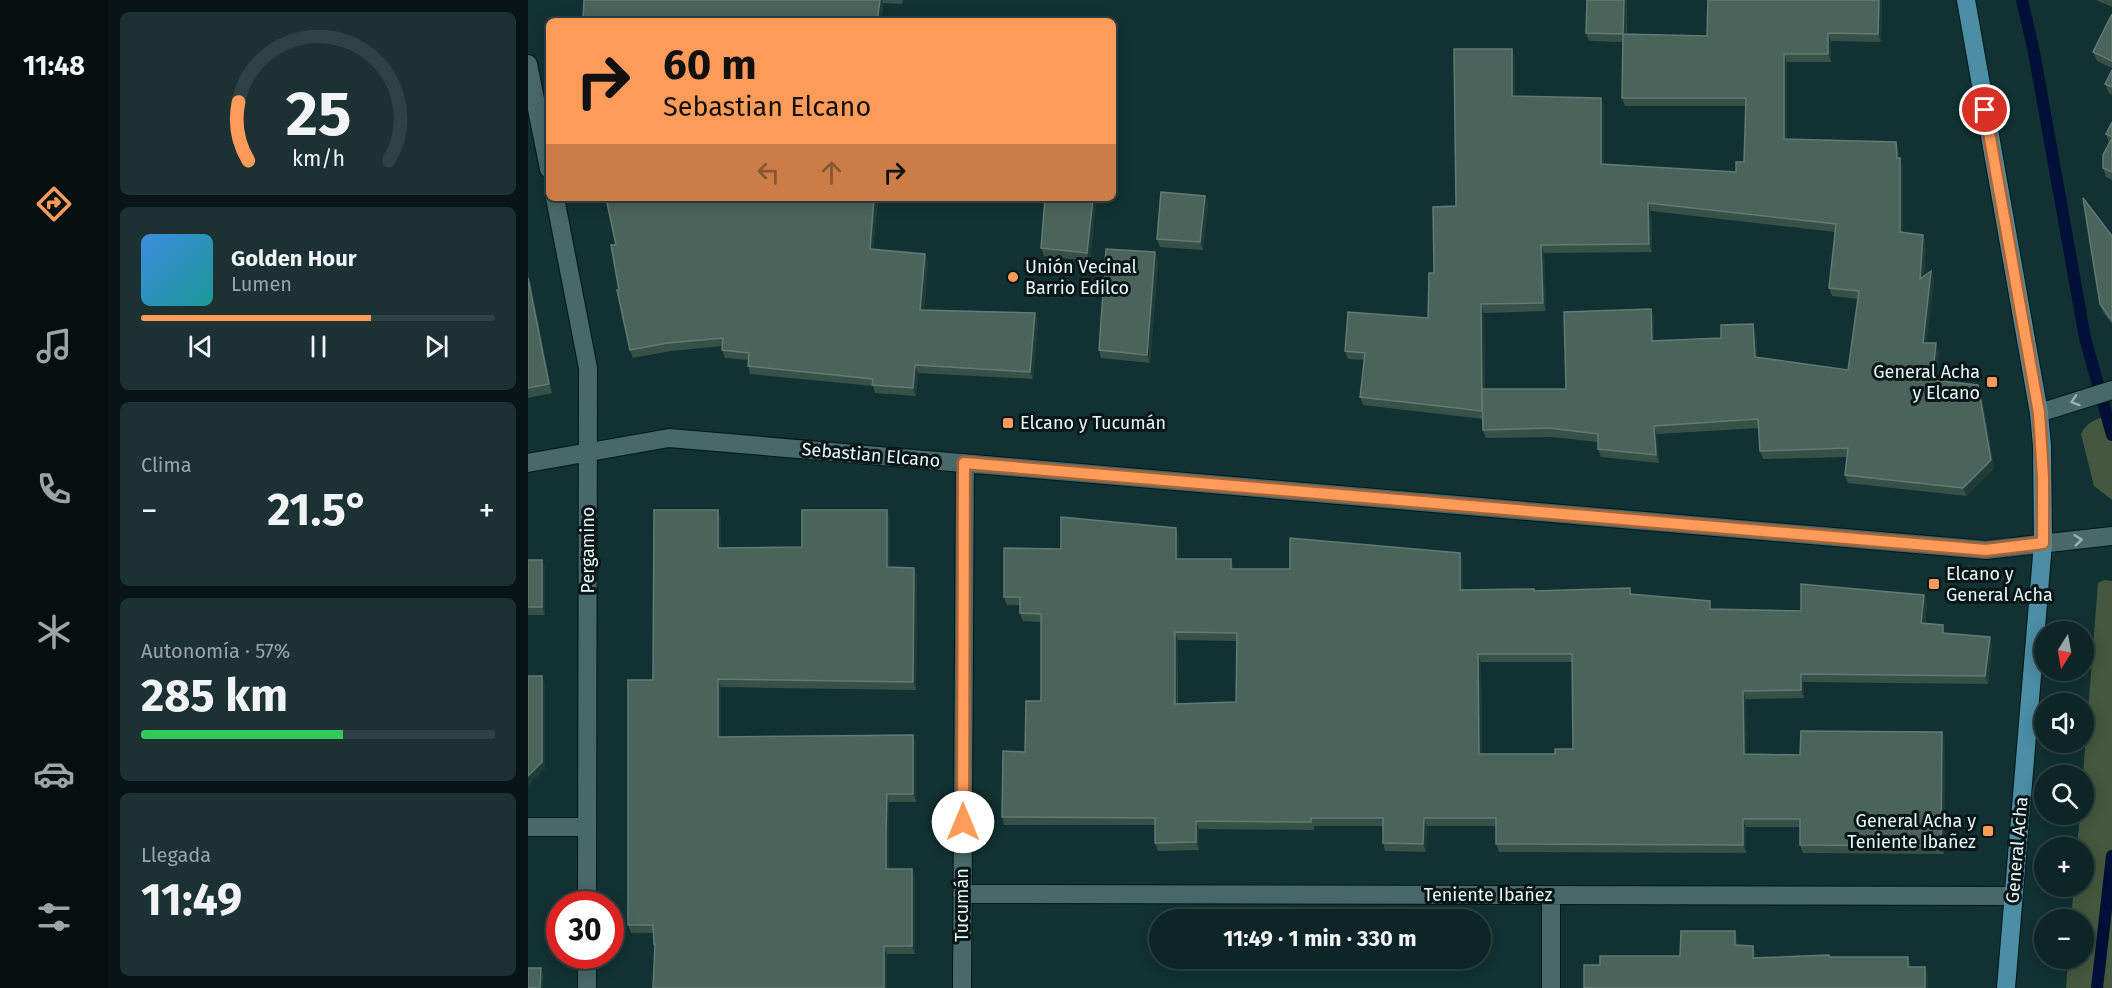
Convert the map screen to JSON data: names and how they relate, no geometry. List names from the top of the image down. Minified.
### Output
{"streets":{"main road":["General Acha"],"street":["Sebastian Elcano","Pergamino","Teniente Ibañez","Tucumán"]},"crossings":[["Sebastian Elcano","Pergamino"],["Sebastian Elcano","General Acha"],["Sebastian Elcano","Tucumán"],["General Acha","Teniente Ibañez"],["Teniente Ibañez","Tucumán"]],"places":{"other":["Unión Vecinal Barrio Edilco"],"transit":["General Acha y Elcano","Elcano y Tucumán","Elcano y General Acha","General Acha y Teniente Ibañez"]},"north":"bottom","page":{"tabs":"11:48","turn":["60 m","Sebastian Elcano"],"song":["Golden Hour","Lumen"],"tile":["Clima",["Autonomía · 57%","285 km"],["Llegada","11:49"]],"heat":["−","21.5°","+"],"map_buttons":["+","−"],"limit":"30","trip":"11:49 · 1 min · 330 m","gauge":["25","km/h"]}}
